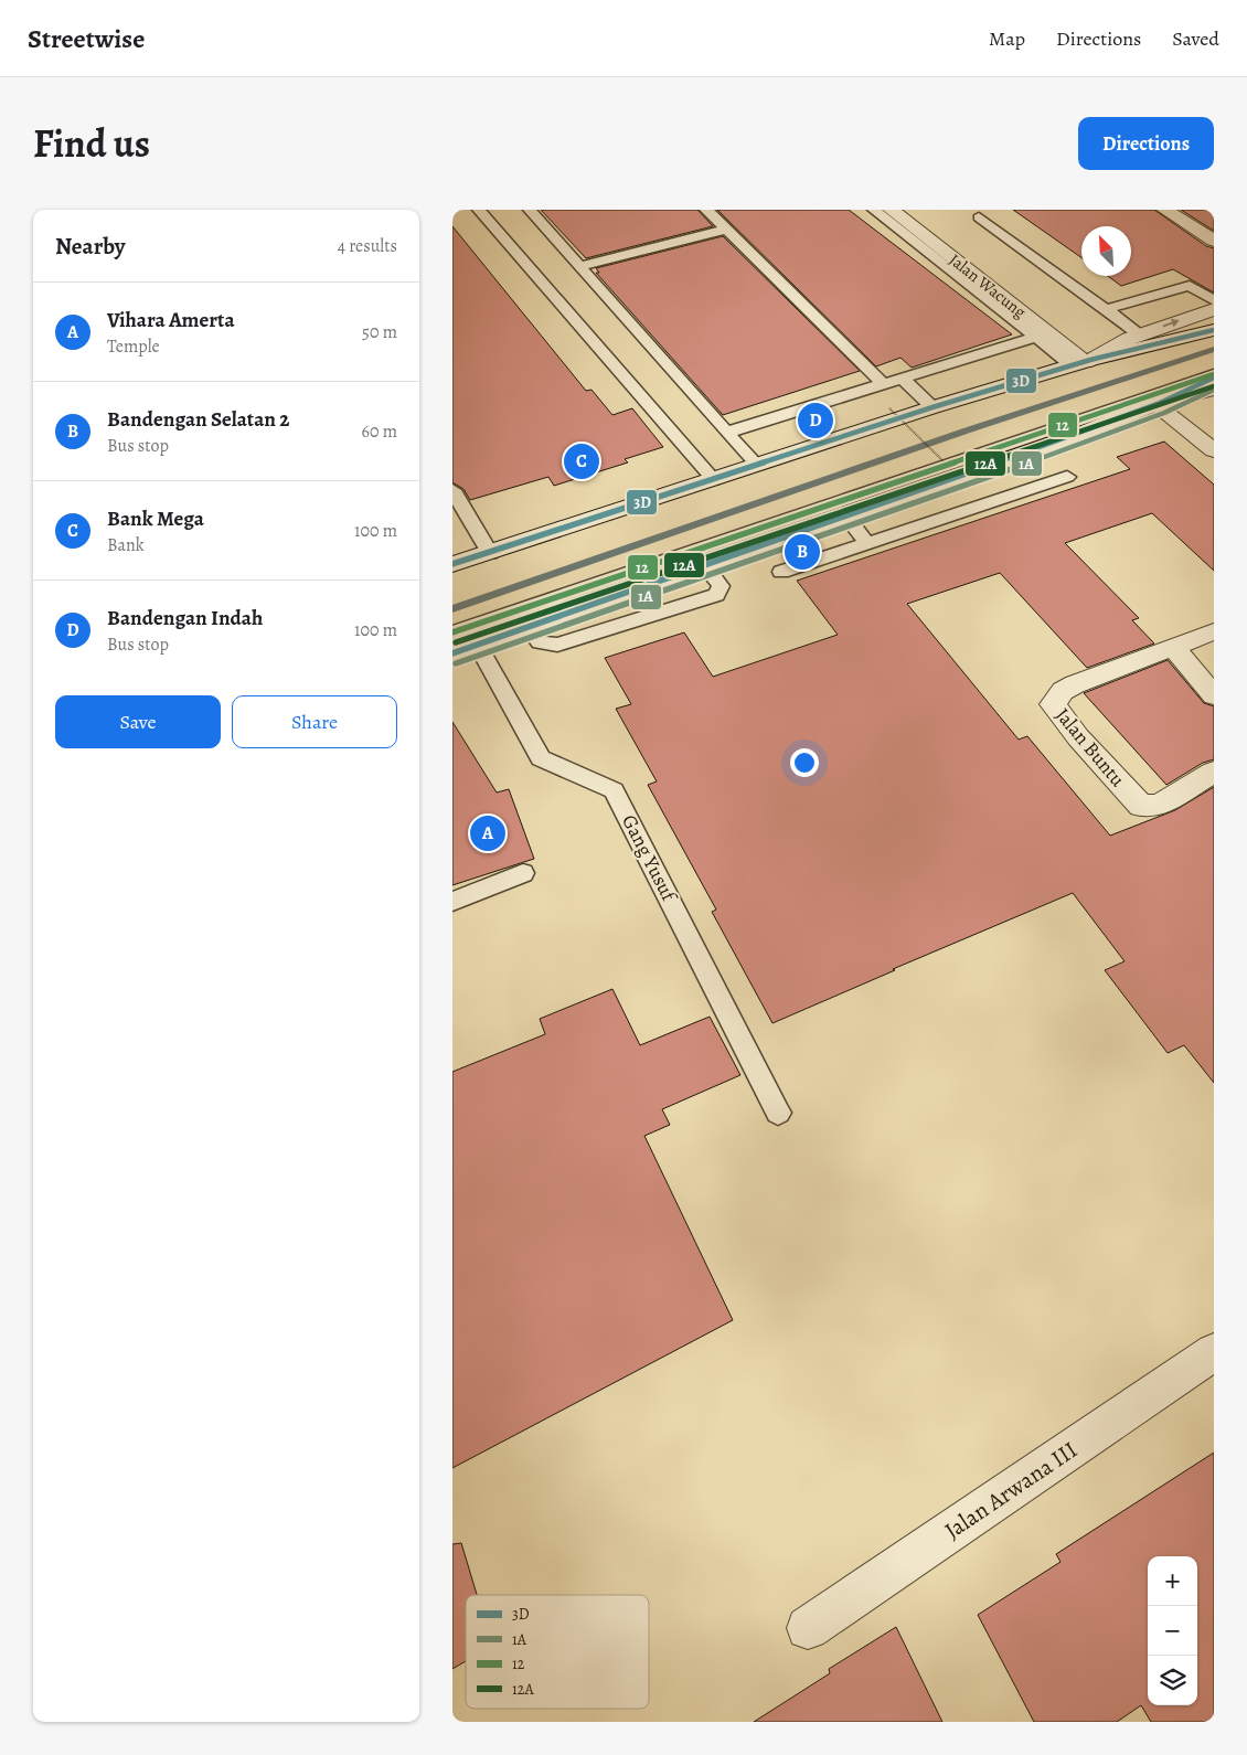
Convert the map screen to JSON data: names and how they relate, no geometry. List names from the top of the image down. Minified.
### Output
{"streets":{"main road":["Jalan Wacung","Jalan Buntu","Jalan Arwana III"],"lane":["Gang Yusuf"]},"lines":["transit line 3D","transit line 12","transit line 12A","transit line 1A"],"legend":["3D","1A","12","12A"],"north":"top left","page":{"header":"Streetwise","nav":["Map","Directions","Saved"],"title":"Find us","buttons":["Directions",["Save","Share"]],"heading":["Nearby","4 results"],"list":[{"mark":"A","name":"Vihara Amerta","note":"Temple","value":"50 m"},{"mark":"B","name":"Bandengan Selatan 2","note":"Bus stop","value":"60 m"},{"mark":"C","name":"Bank Mega","note":"Bank","value":"100 m"},{"mark":"D","name":"Bandengan Indah","note":"Bus stop","value":"100 m"}],"pins":["D","C","B","A"],"map_buttons":["+","−"]}}
